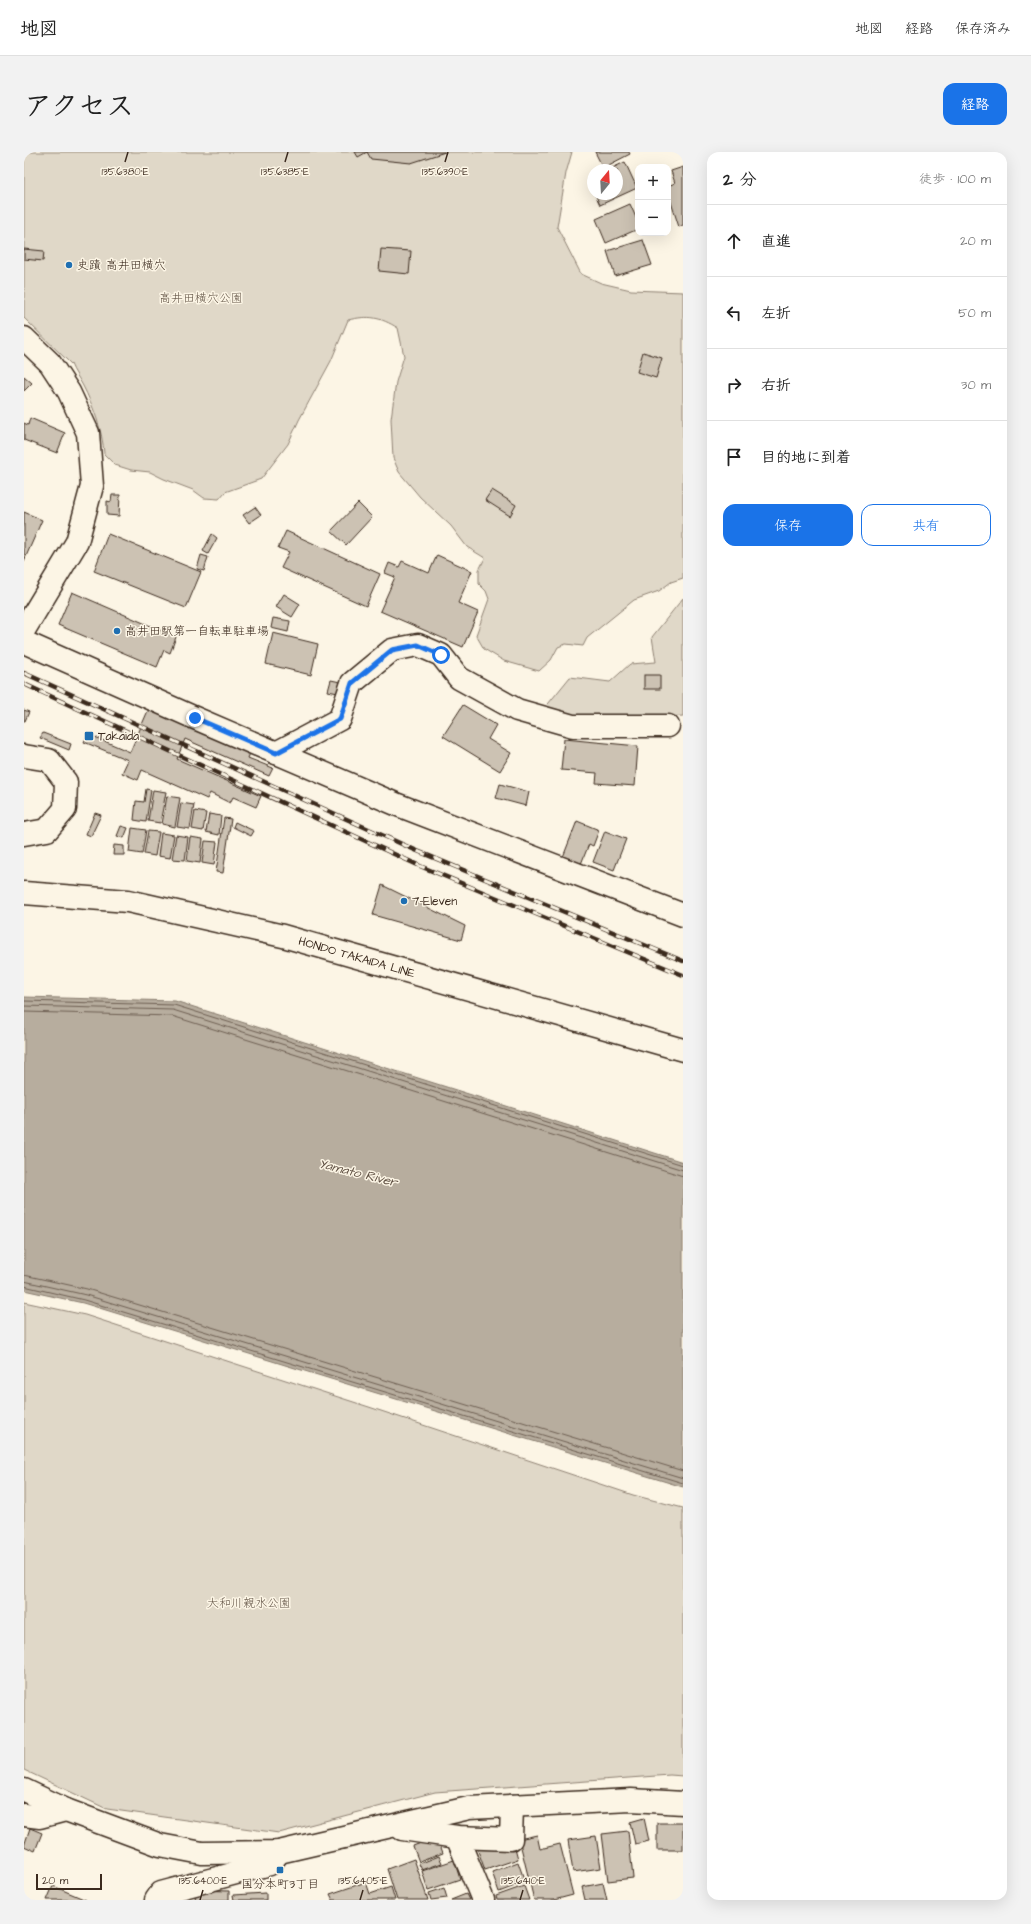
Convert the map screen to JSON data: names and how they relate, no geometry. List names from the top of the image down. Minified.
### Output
{"streets":{"street":["HONDO TAKAIDA LINE"]},"water":["Yamato River"],"parks":["高井田横穴公園","大和川親水公園"],"places":{"other":["史蹟 高井田横穴","高井田駅第一自転車駐車場","7-Eleven"],"transit":["Takaida","国分本町3丁目"]},"scale_bar":"20 m","north":"top","page":{"header":"地図","nav":["地図","経路","保存済み"],"title":"アクセス","buttons":["経路",["保存","共有"]],"heading":["2 分","徒歩 · 100 m"],"map_buttons":["+","−"],"list":[["直進","20 m"],["左折","50 m"],["右折","30 m"],"目的地に到着"],"scale":"20 m"},"coordinates":["135.6380°E","135.6385°E","135.6390°E","135.6400°E","135.6405°E","135.6410°E"]}
